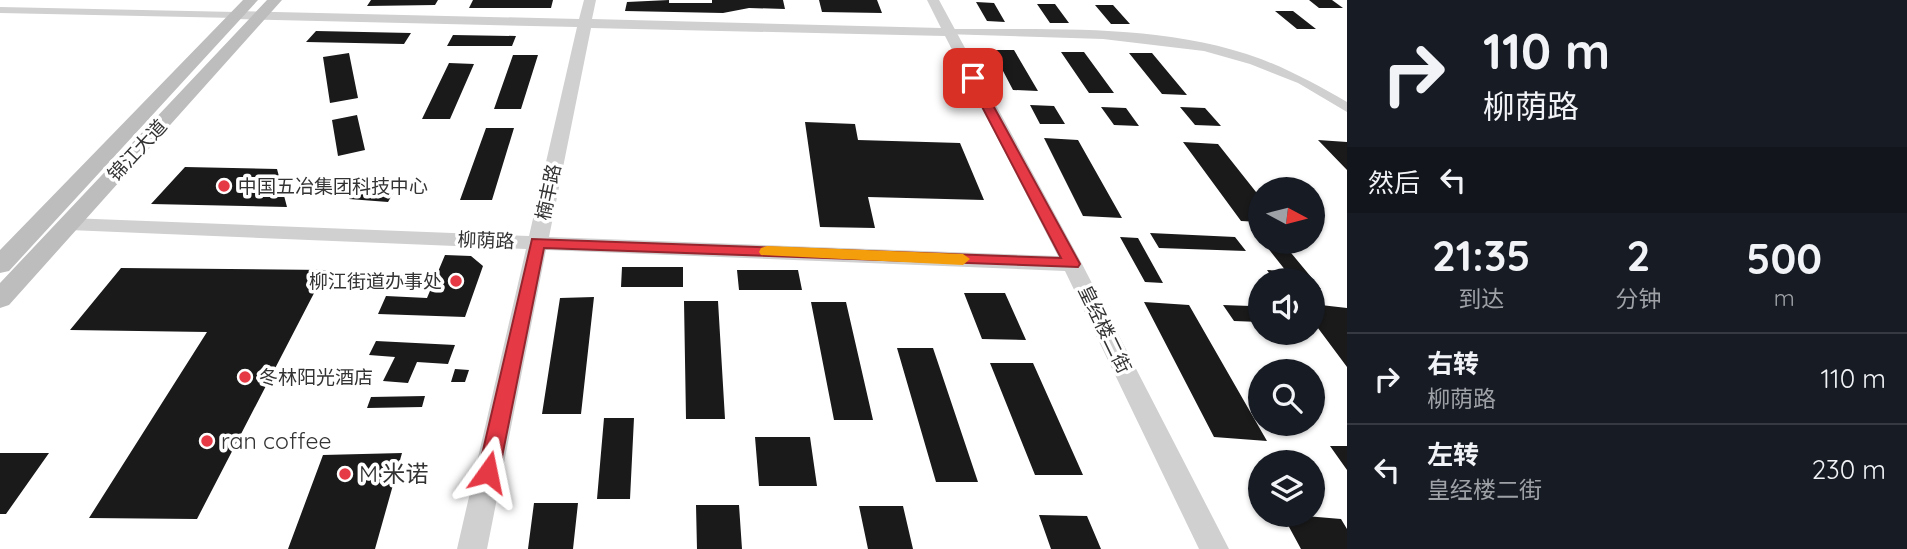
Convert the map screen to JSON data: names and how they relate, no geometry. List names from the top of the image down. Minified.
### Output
{"streets":{"main road":["锦江大道"],"street":["楠丰路","柳荫路","皇经楼二街"]},"crossings":[["锦江大道","柳荫路"],["楠丰路","柳荫路"],["柳荫路","皇经楼二街"]],"places":["中国五冶集团科技中心","柳江街道办事处","冬林阳光酒店","ran coffee","M·米诺"],"north":"right","page":{"turn":["110 m","柳荫路"],"then":"然后","eta":["21:35","到达","2","分钟","500","m"],"list":[{"name":"右转","note":"柳荫路","value":"110 m"},{"name":"左转","note":"皇经楼二街","value":"230 m"}]}}
